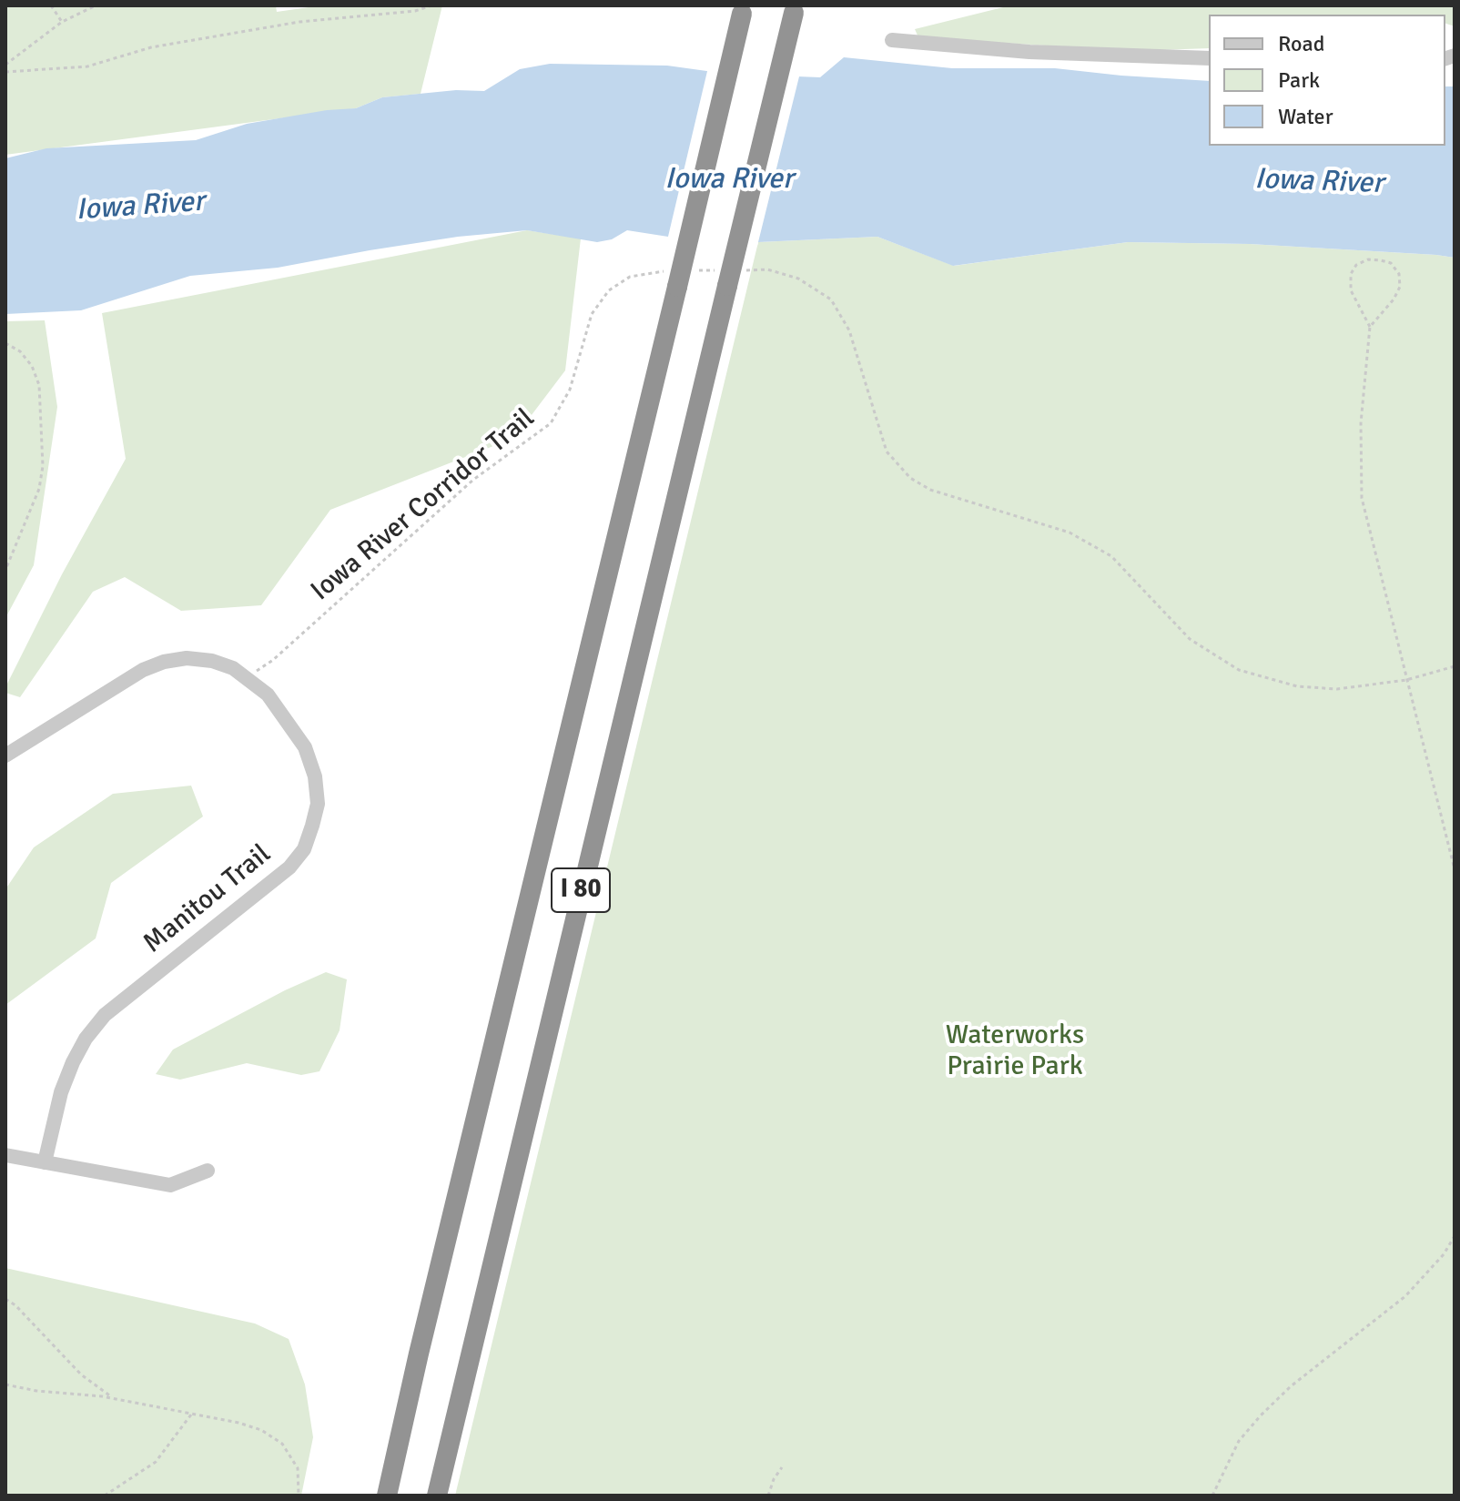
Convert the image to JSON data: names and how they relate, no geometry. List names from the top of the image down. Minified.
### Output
{"streets":{"highway":["I 80"],"street":["Manitou Trail"],"path":["Iowa River Corridor Trail"]},"crossings":[["Iowa River Corridor Trail","I 80"],["Iowa River Corridor Trail","Manitou Trail"]],"water":["Iowa River"],"parks":["Waterworks Prairie Park"],"legend":["Road","Park","Water"]}
